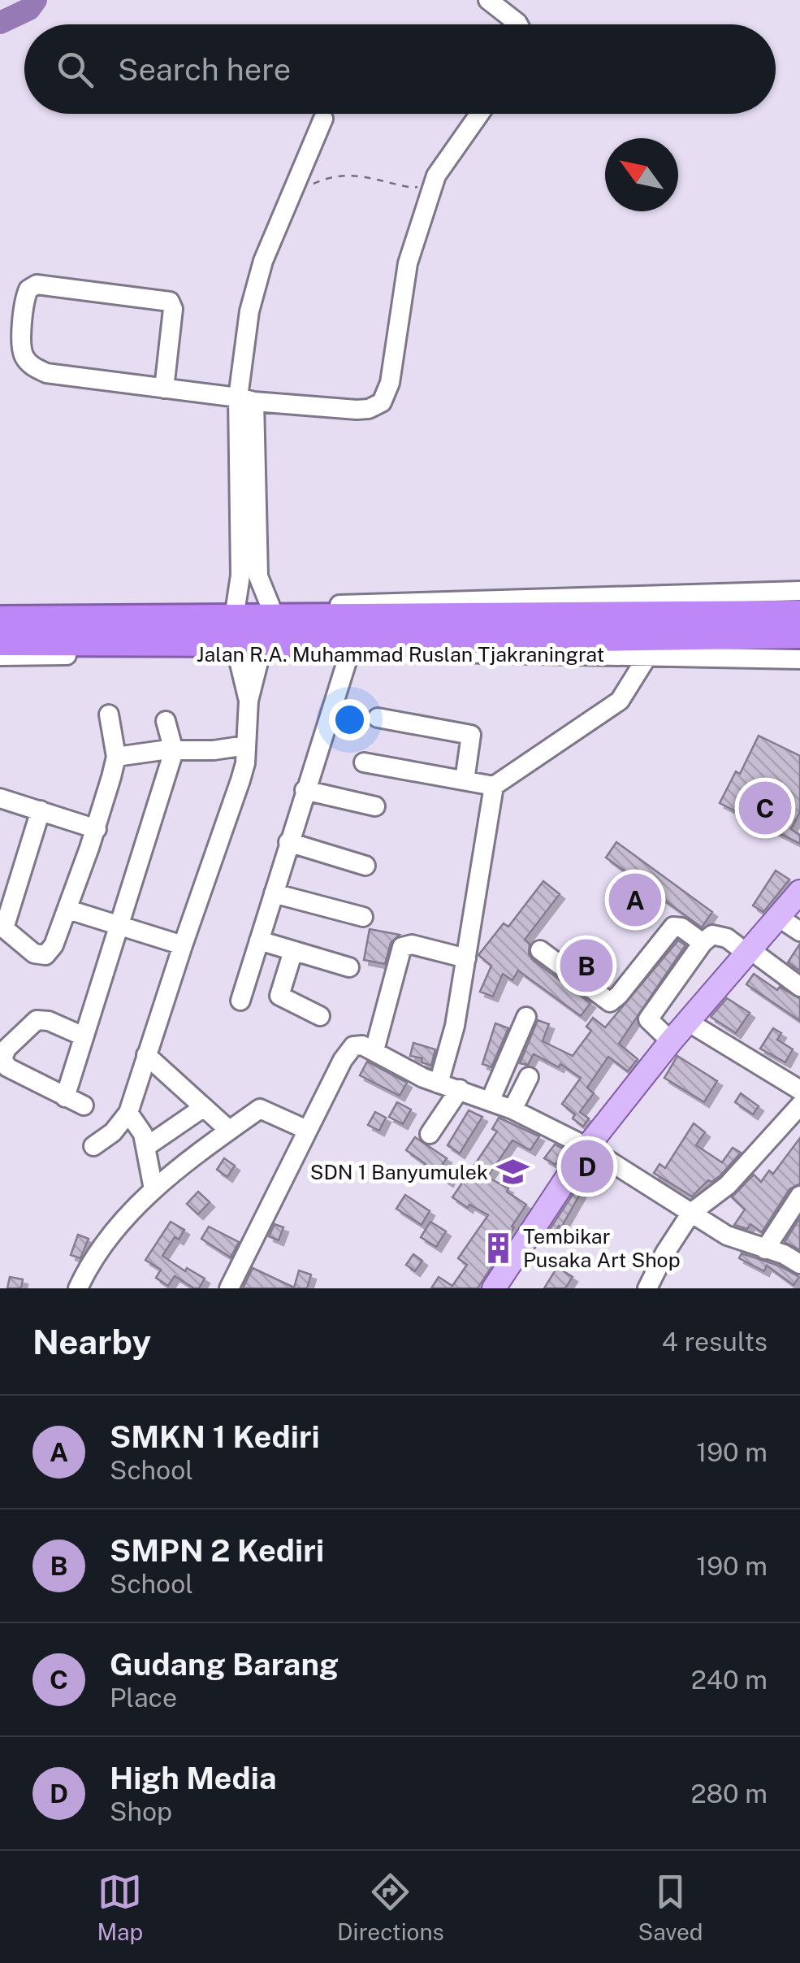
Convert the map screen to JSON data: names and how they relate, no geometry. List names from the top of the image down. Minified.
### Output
{"streets":{"highway":["Jalan R.A. Muhammad Ruslan Tjakraningrat"]},"places":{"school or university":["SDN 1 Banyumulek"],"building":["Tembikar Pusaka Art Shop"]},"north":"top left","page":{"search":"Search here","pins":["C","A","B","D"],"heading":["Nearby","4 results"],"list":[{"mark":"A","name":"SMKN 1 Kediri","note":"School","value":"190 m"},{"mark":"B","name":"SMPN 2 Kediri","note":"School","value":"190 m"},{"mark":"C","name":"Gudang Barang","note":"Place","value":"240 m"},{"mark":"D","name":"High Media","note":"Shop","value":"280 m"}],"nav":["Map","Directions","Saved"]}}
